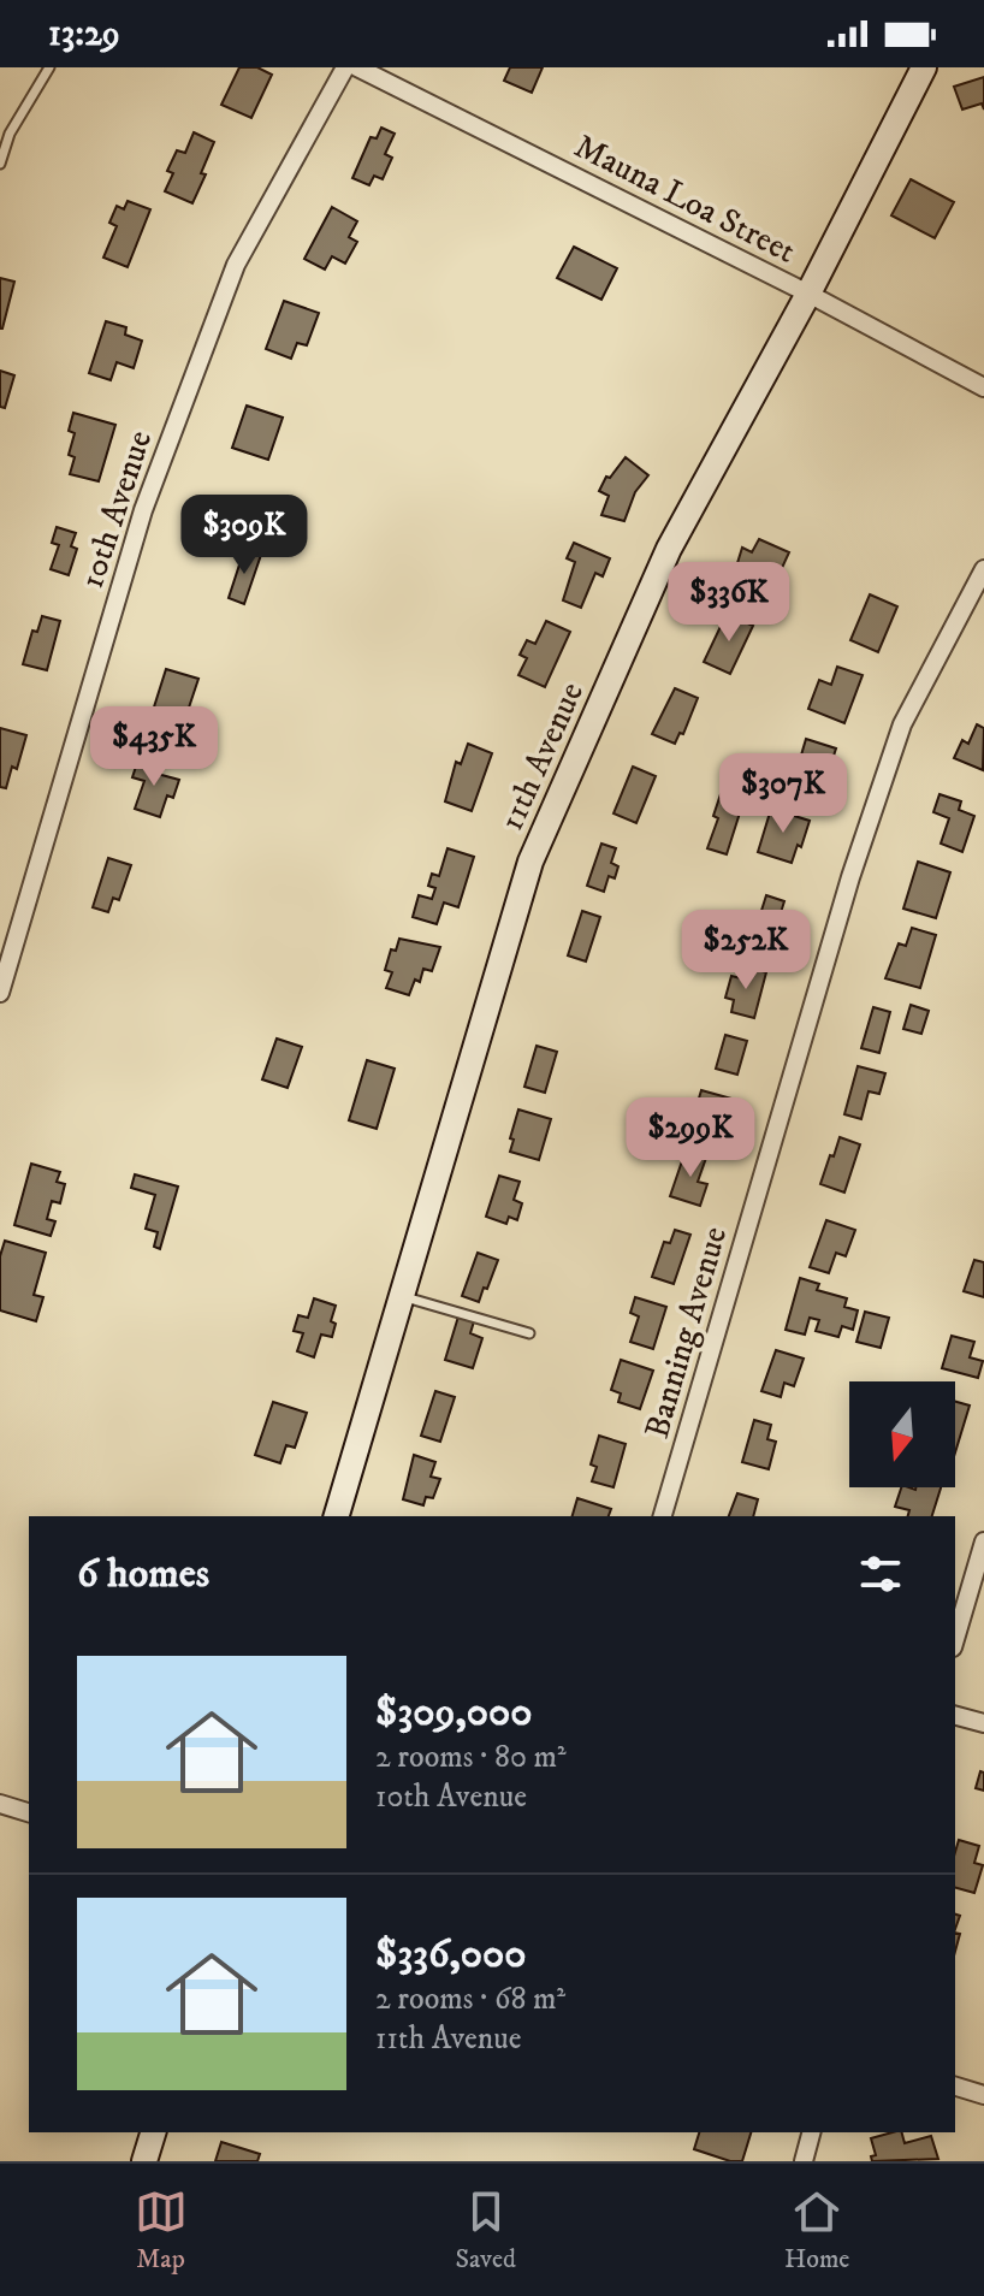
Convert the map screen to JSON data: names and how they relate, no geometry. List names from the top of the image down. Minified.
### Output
{"streets":{"main road":["11th Avenue"],"street":["Mauna Loa Street","10th Avenue","Banning Avenue"]},"crossings":[["Mauna Loa Street","11th Avenue"]],"north":"bottom","page":{"status":"13:29","price":["$309K","$336K","$435K","$307K","$252K","$299K"],"heading":"6 homes","list":[{"name":"$309,000","note":"2 rooms · 80 m² · 10th Avenue"},{"name":"$336,000","note":"2 rooms · 68 m² · 11th Avenue"}],"tabs":["Map","Saved","Home"]}}
